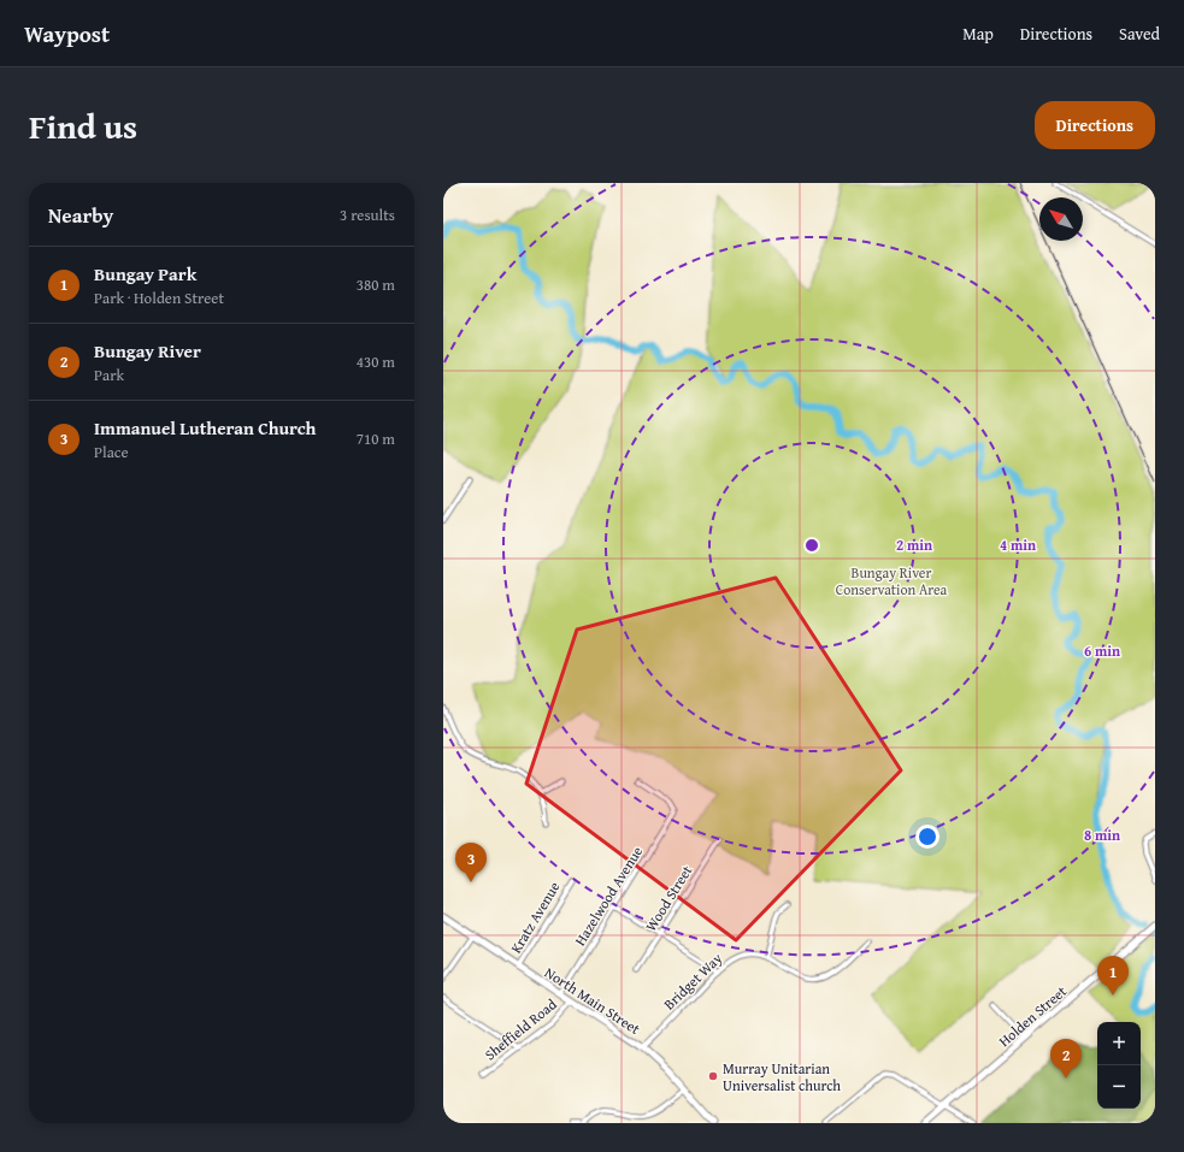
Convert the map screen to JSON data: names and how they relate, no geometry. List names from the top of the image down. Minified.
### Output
{"streets":{"main road":["North Main Street","Holden Street"],"street":["Hazelwood Avenue","Wood Street","Kratz Avenue","Bridget Way","Sheffield Road"]},"crossings":[["Hazelwood Avenue","North Main Street"],["Kratz Avenue","North Main Street"],["Bridget Way","North Main Street"],["North Main Street","Sheffield Road"]],"parks":["Bungay River Conservation Area"],"places":["Murray Unitarian Universalist church"],"north":"top left","page":{"header":"Waypost","nav":["Map","Directions","Saved"],"title":"Find us","buttons":"Directions","heading":["Nearby","3 results"],"list":[{"mark":"1","name":"Bungay Park","note":"Park · Holden Street","value":"380 m"},{"mark":"2","name":"Bungay River","note":"Park","value":"430 m"},{"mark":"3","name":"Immanuel Lutheran Church","note":"Place","value":"710 m"}],"pins":["3","1","2"],"map_buttons":["+","−"]},"rings":["2 min","4 min","6 min","8 min"]}
